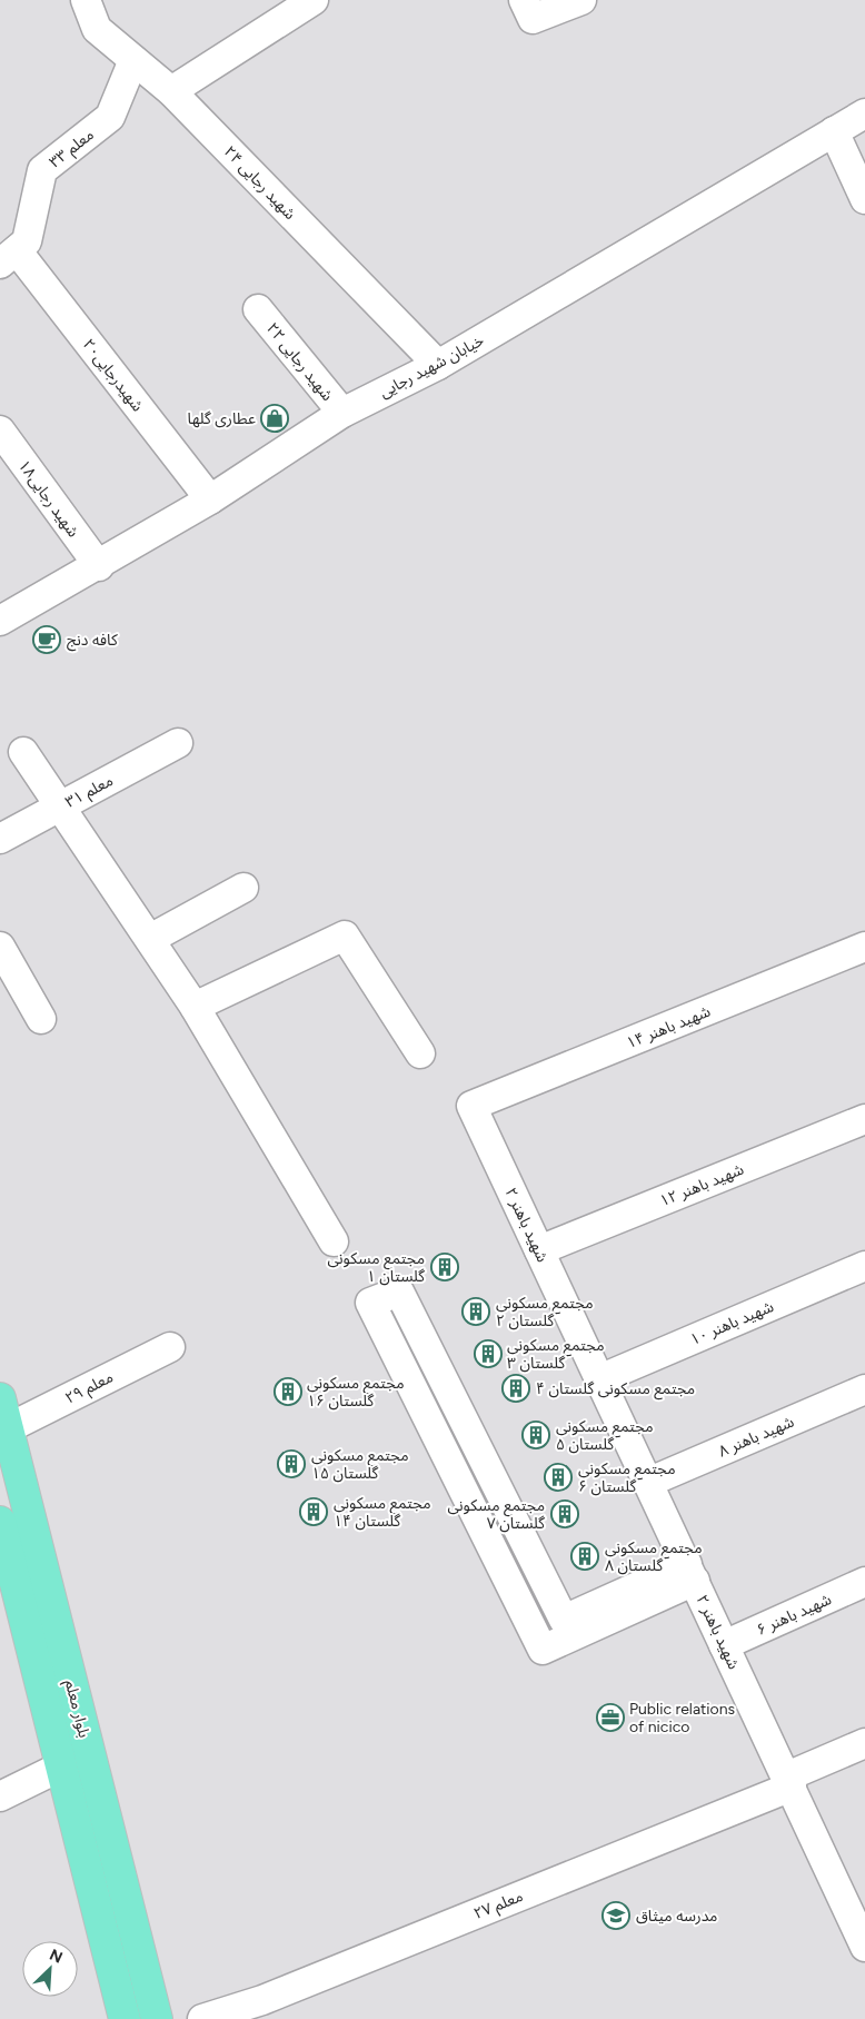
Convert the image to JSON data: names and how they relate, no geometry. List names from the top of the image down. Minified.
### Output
{"streets":{"main road":["بلوار معلم"],"street":["معلم ۳۳","شهید رجایی ۲۴","شهید رجایی ۲۲","خیابان شهید رجایی","شهیدرجایی۲۰","شهید رجایی۱۸","معلم ۳۱","شهید باهنر ۱۴","شهید باهنر ۱۲","شهید باهنر ۲","شهید باهنر ۱۰","معلم ۲۹","شهید باهنر ۸","شهید باهنر ۶","معلم ۲۷"]},"crossings":[["معلم ۳۳","شهید رجایی ۲۴"],["معلم ۳۳","شهیدرجایی۲۰"],["شهید رجایی ۲۴","خیابان شهید رجایی"],["شهید رجایی ۲۲","خیابان شهید رجایی"],["خیابان شهید رجایی","شهیدرجایی۲۰"],["خیابان شهید رجایی","شهید رجایی۱۸"],["شهید باهنر ۱۴","شهید باهنر ۲"],["شهید باهنر ۱۲","شهید باهنر ۲"],["شهید باهنر ۲","شهید باهنر ۱۰"],["شهید باهنر ۲","شهید باهنر ۸"],["شهید باهنر ۲","شهید باهنر ۶"],["شهید باهنر ۲","معلم ۲۷"],["معلم ۲۹","بلوار معلم"]],"places":{"shop":["عطاری گلها"],"cafe":["کافه دنج"],"building":["مجتمع مسکونی گلستان ۱","مجتمع مسکونی گلستان ۲","مجتمع مسکونی گلستان ۳","مجتمع مسکونی گلستان ۴","مجتمع مسکونی گلستان ۱۶","مجتمع مسکونی گلستان ۵","مجتمع مسکونی گلستان ۱۵","مجتمع مسکونی گلستان ۶","مجتمع مسکونی گلستان ۱۴","مجتمع مسکونی گلستان ۷","مجتمع مسکونی گلستان ۸"],"office":["Public relations of nicico"],"school or university":["مدرسه میثاق"]},"north":"top right"}
